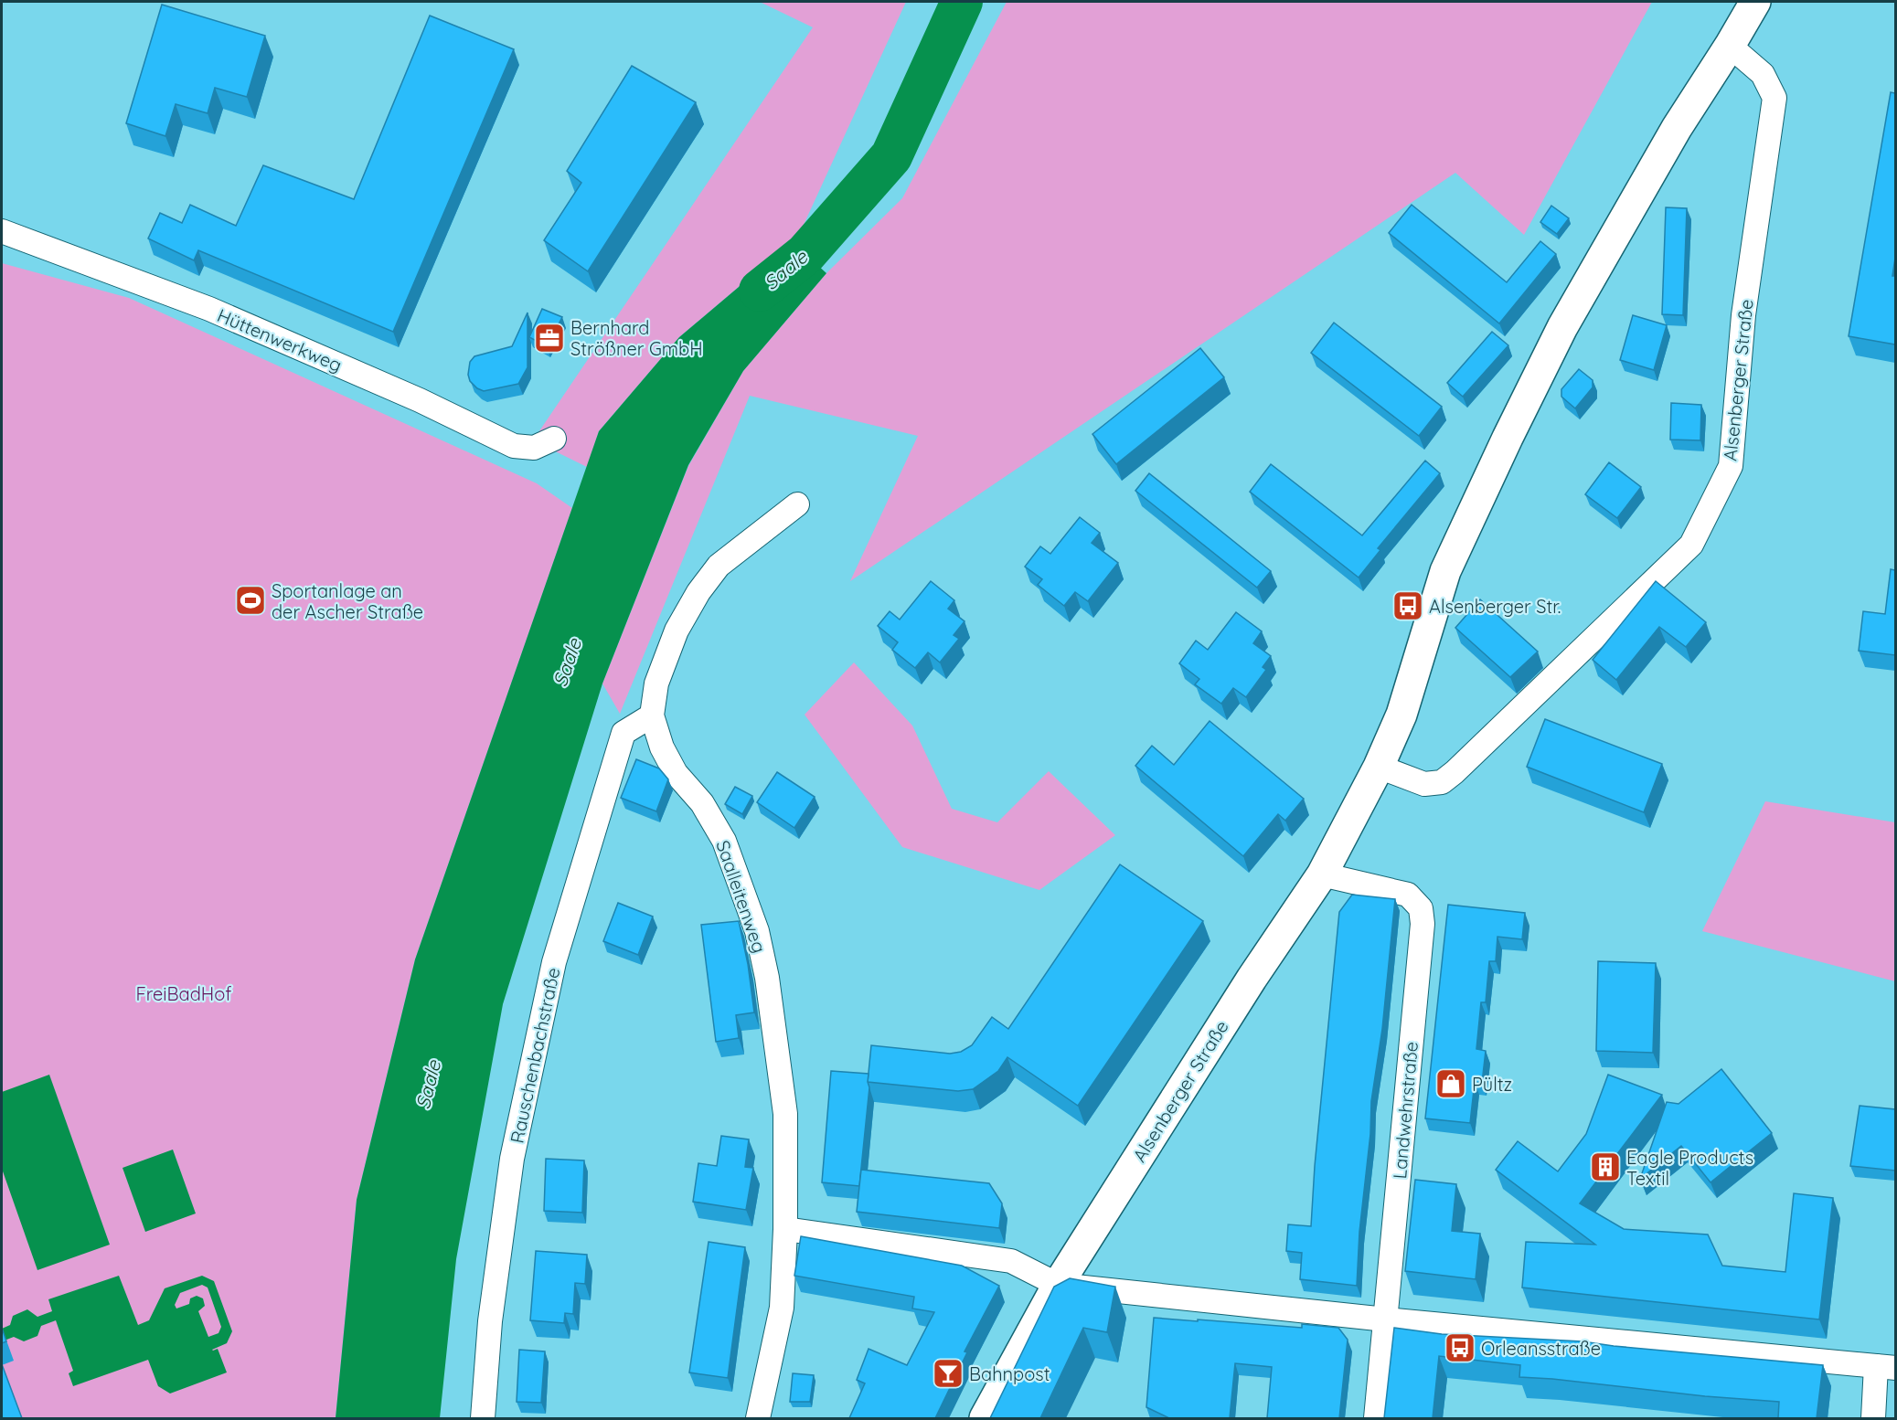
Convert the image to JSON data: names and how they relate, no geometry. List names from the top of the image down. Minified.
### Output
{"streets":{"street":["Hüttenwerkweg","Alsenberger Straße","Saalleitenweg","Rauschenbachstraße","Landwehrstraße"]},"crossings":[["Alsenberger Straße","Landwehrstraße"],["Saalleitenweg","Rauschenbachstraße"]],"water":["Saale"],"parks":["FreiBadHof"],"places":{"office":["Bernhard Strößner GmbH"],"sports":["Sportanlage an der Ascher Straße"],"bus stop":["Alsenberger Str.","Orleansstraße"],"shop":["Pültz"],"building":["Eagle Products Textil"],"bar":["Bahnpost"]}}
